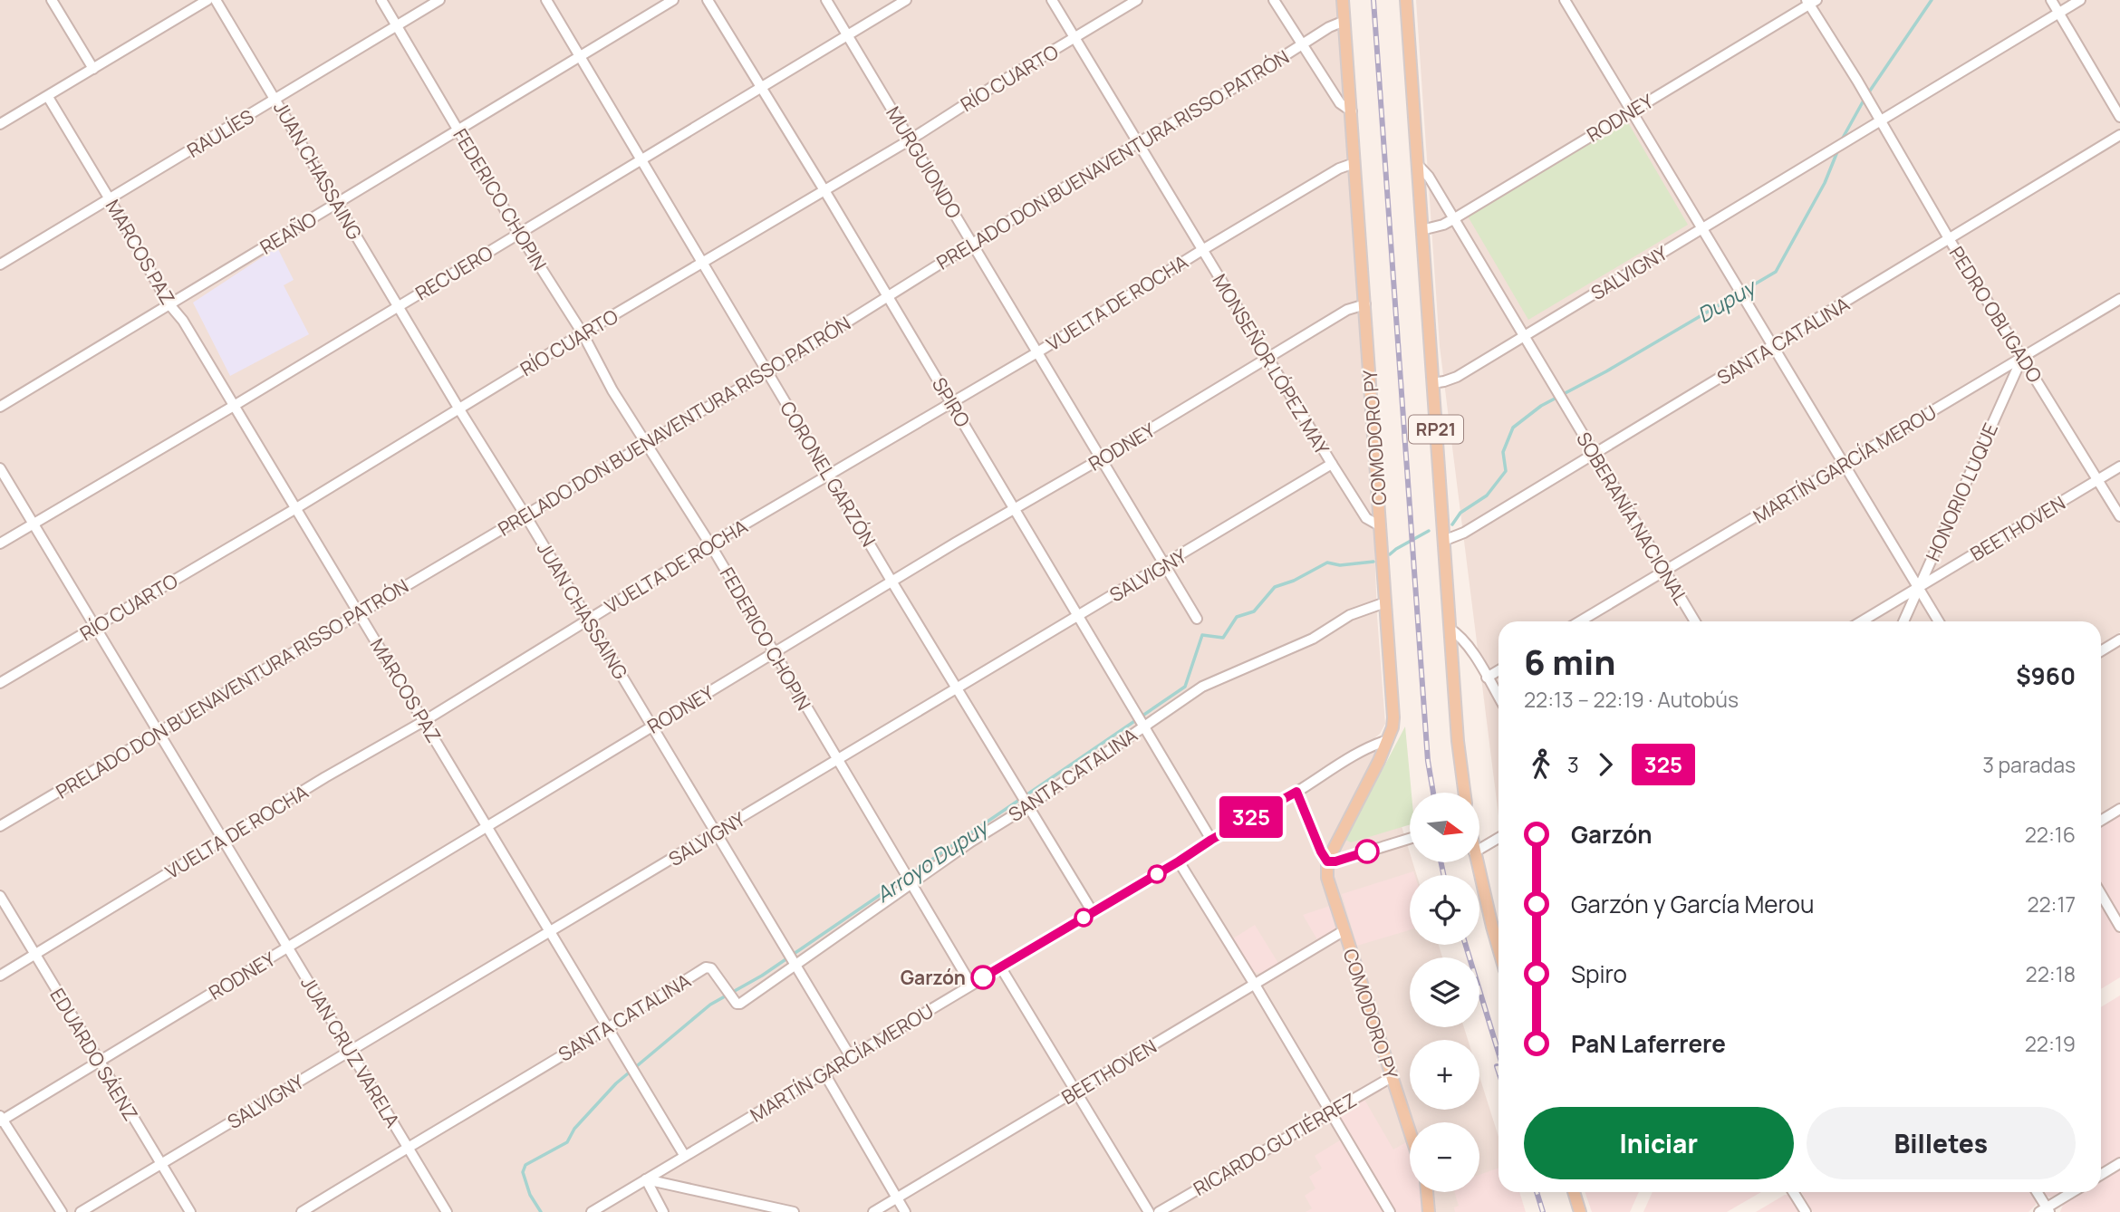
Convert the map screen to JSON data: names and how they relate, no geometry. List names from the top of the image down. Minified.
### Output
{"streets":{"main road":["RP21","COMODORO PY"],"street":["RÍO CUARTO","RODNEY","RAULÍES","PRELADO DON BUENAVENTURA RISSO PATRÓN","MURGUIONDO","JUAN CHASSAING","FEDERICO CHOPIN","REAÑO","MARCOS PAZ","RECUERO","SALVIGNY","VUELTA DE ROCHA","PEDRO OBLIGADO","SANTA CATALINA","MONSEÑOR LÓPEZ MAY","SPIRO","MARTÍN GARCÍA MEROU","CORONEL GARZÓN","HONORIO LUQUE","SOBERANÍA NACIONAL","BEETHOVEN","JUAN CRUZ VARELA","EDUARDO SÁENZ","RICARDO GUTIÉRREZ"]},"crossings":[["RÍO CUARTO","MURGUIONDO"],["RÍO CUARTO","JUAN CHASSAING"],["RÍO CUARTO","FEDERICO CHOPIN"],["RÍO CUARTO","MARCOS PAZ"],["RÍO CUARTO","MONSEÑOR LÓPEZ MAY"],["RÍO CUARTO","SPIRO"],["RÍO CUARTO","CORONEL GARZÓN"],["RÍO CUARTO","JUAN CRUZ VARELA"],["RODNEY","MURGUIONDO"],["RODNEY","JUAN CHASSAING"],["RODNEY","FEDERICO CHOPIN"],["RODNEY","MARCOS PAZ"],["RODNEY","PEDRO OBLIGADO"],["RODNEY","MONSEÑOR LÓPEZ MAY"],["RODNEY","SPIRO"],["RODNEY","RP21"],["RODNEY","COMODORO PY"],["RODNEY","CORONEL GARZÓN"],["RODNEY","JUAN CRUZ VARELA"],["RODNEY","EDUARDO SÁENZ"],["RAULÍES","JUAN CHASSAING"],["RAULÍES","FEDERICO CHOPIN"],["RAULÍES","MARCOS PAZ"],["PRELADO DON BUENAVENTURA RISSO PATRÓN","MURGUIONDO"],["PRELADO DON BUENAVENTURA RISSO PATRÓN","JUAN CHASSAING"],["PRELADO DON BUENAVENTURA RISSO PATRÓN","FEDERICO CHOPIN"],["PRELADO DON BUENAVENTURA RISSO PATRÓN","MARCOS PAZ"],["PRELADO DON BUENAVENTURA RISSO PATRÓN","MONSEÑOR LÓPEZ MAY"],["PRELADO DON BUENAVENTURA RISSO PATRÓN","SPIRO"],["PRELADO DON BUENAVENTURA RISSO PATRÓN","COMODORO PY"],["PRELADO DON BUENAVENTURA RISSO PATRÓN","CORONEL GARZÓN"],["PRELADO DON BUENAVENTURA RISSO PATRÓN","JUAN CRUZ VARELA"],["MURGUIONDO","RECUERO"],["MURGUIONDO","SALVIGNY"],["MURGUIONDO","VUELTA DE ROCHA"],["JUAN CHASSAING","REAÑO"],["JUAN CHASSAING","RECUERO"],["JUAN CHASSAING","SALVIGNY"],["JUAN CHASSAING","VUELTA DE ROCHA"],["JUAN CHASSAING","SANTA CATALINA"],["JUAN CHASSAING","MARTÍN GARCÍA MEROU"],["FEDERICO CHOPIN","REAÑO"],["FEDERICO CHOPIN","RECUERO"],["FEDERICO CHOPIN","SALVIGNY"],["FEDERICO CHOPIN","VUELTA DE ROCHA"],["FEDERICO CHOPIN","SANTA CATALINA"],["FEDERICO CHOPIN","MARTÍN GARCÍA MEROU"],["REAÑO","MARCOS PAZ"],["REAÑO","CORONEL GARZÓN"],["MARCOS PAZ","RECUERO"],["MARCOS PAZ","SALVIGNY"],["MARCOS PAZ","VUELTA DE ROCHA"],["MARCOS PAZ","SANTA CATALINA"],["MARCOS PAZ","MARTÍN GARCÍA MEROU"],["RECUERO","SPIRO"],["RECUERO","CORONEL GARZÓN"],["RECUERO","JUAN CRUZ VARELA"],["SALVIGNY","PEDRO OBLIGADO"],["SALVIGNY","MONSEÑOR LÓPEZ MAY"],["SALVIGNY","SPIRO"],["SALVIGNY","RP21"],["SALVIGNY","CORONEL GARZÓN"],["SALVIGNY","SOBERANÍA NACIONAL"],["SALVIGNY","JUAN CRUZ VARELA"],["SALVIGNY","EDUARDO SÁENZ"],["VUELTA DE ROCHA","MONSEÑOR LÓPEZ MAY"],["VUELTA DE ROCHA","SPIRO"],["VUELTA DE ROCHA","COMODORO PY"],["VUELTA DE ROCHA","CORONEL GARZÓN"],["VUELTA DE ROCHA","JUAN CRUZ VARELA"],["VUELTA DE ROCHA","EDUARDO SÁENZ"],["PEDRO OBLIGADO","SANTA CATALINA"],["PEDRO OBLIGADO","MARTÍN GARCÍA MEROU"],["PEDRO OBLIGADO","HONORIO LUQUE"],["PEDRO OBLIGADO","BEETHOVEN"],["SANTA CATALINA","SPIRO"],["SANTA CATALINA","RP21"],["SANTA CATALINA","COMODORO PY"],["SANTA CATALINA","CORONEL GARZÓN"],["SANTA CATALINA","SOBERANÍA NACIONAL"],["SANTA CATALINA","JUAN CRUZ VARELA"],["MONSEÑOR LÓPEZ MAY","COMODORO PY"],["SPIRO","MARTÍN GARCÍA MEROU"],["COMODORO PY","MARTÍN GARCÍA MEROU"],["COMODORO PY","BEETHOVEN"],["COMODORO PY","RICARDO GUTIÉRREZ"],["MARTÍN GARCÍA MEROU","CORONEL GARZÓN"],["MARTÍN GARCÍA MEROU","HONORIO LUQUE"],["MARTÍN GARCÍA MEROU","SOBERANÍA NACIONAL"],["HONORIO LUQUE","BEETHOVEN"]],"water":["Dupuy","Arroyo Dupuy"],"places":["Garzón"],"lines":["bus line 325"],"north":"right","page":{"on_map":"325","heading":["6 min","22:13 – 22:19 · Autobús","$960"],"legs":["3","325","3 paradas"],"map_buttons":["+","−"],"list":[{"name":"Garzón","value":"22:16"},{"name":"Garzón y García Merou","value":"22:17"},{"name":"Spiro","value":"22:18"},{"name":"PaN Laferrere","value":"22:19"}],"buttons":["Iniciar","Billetes"]}}
